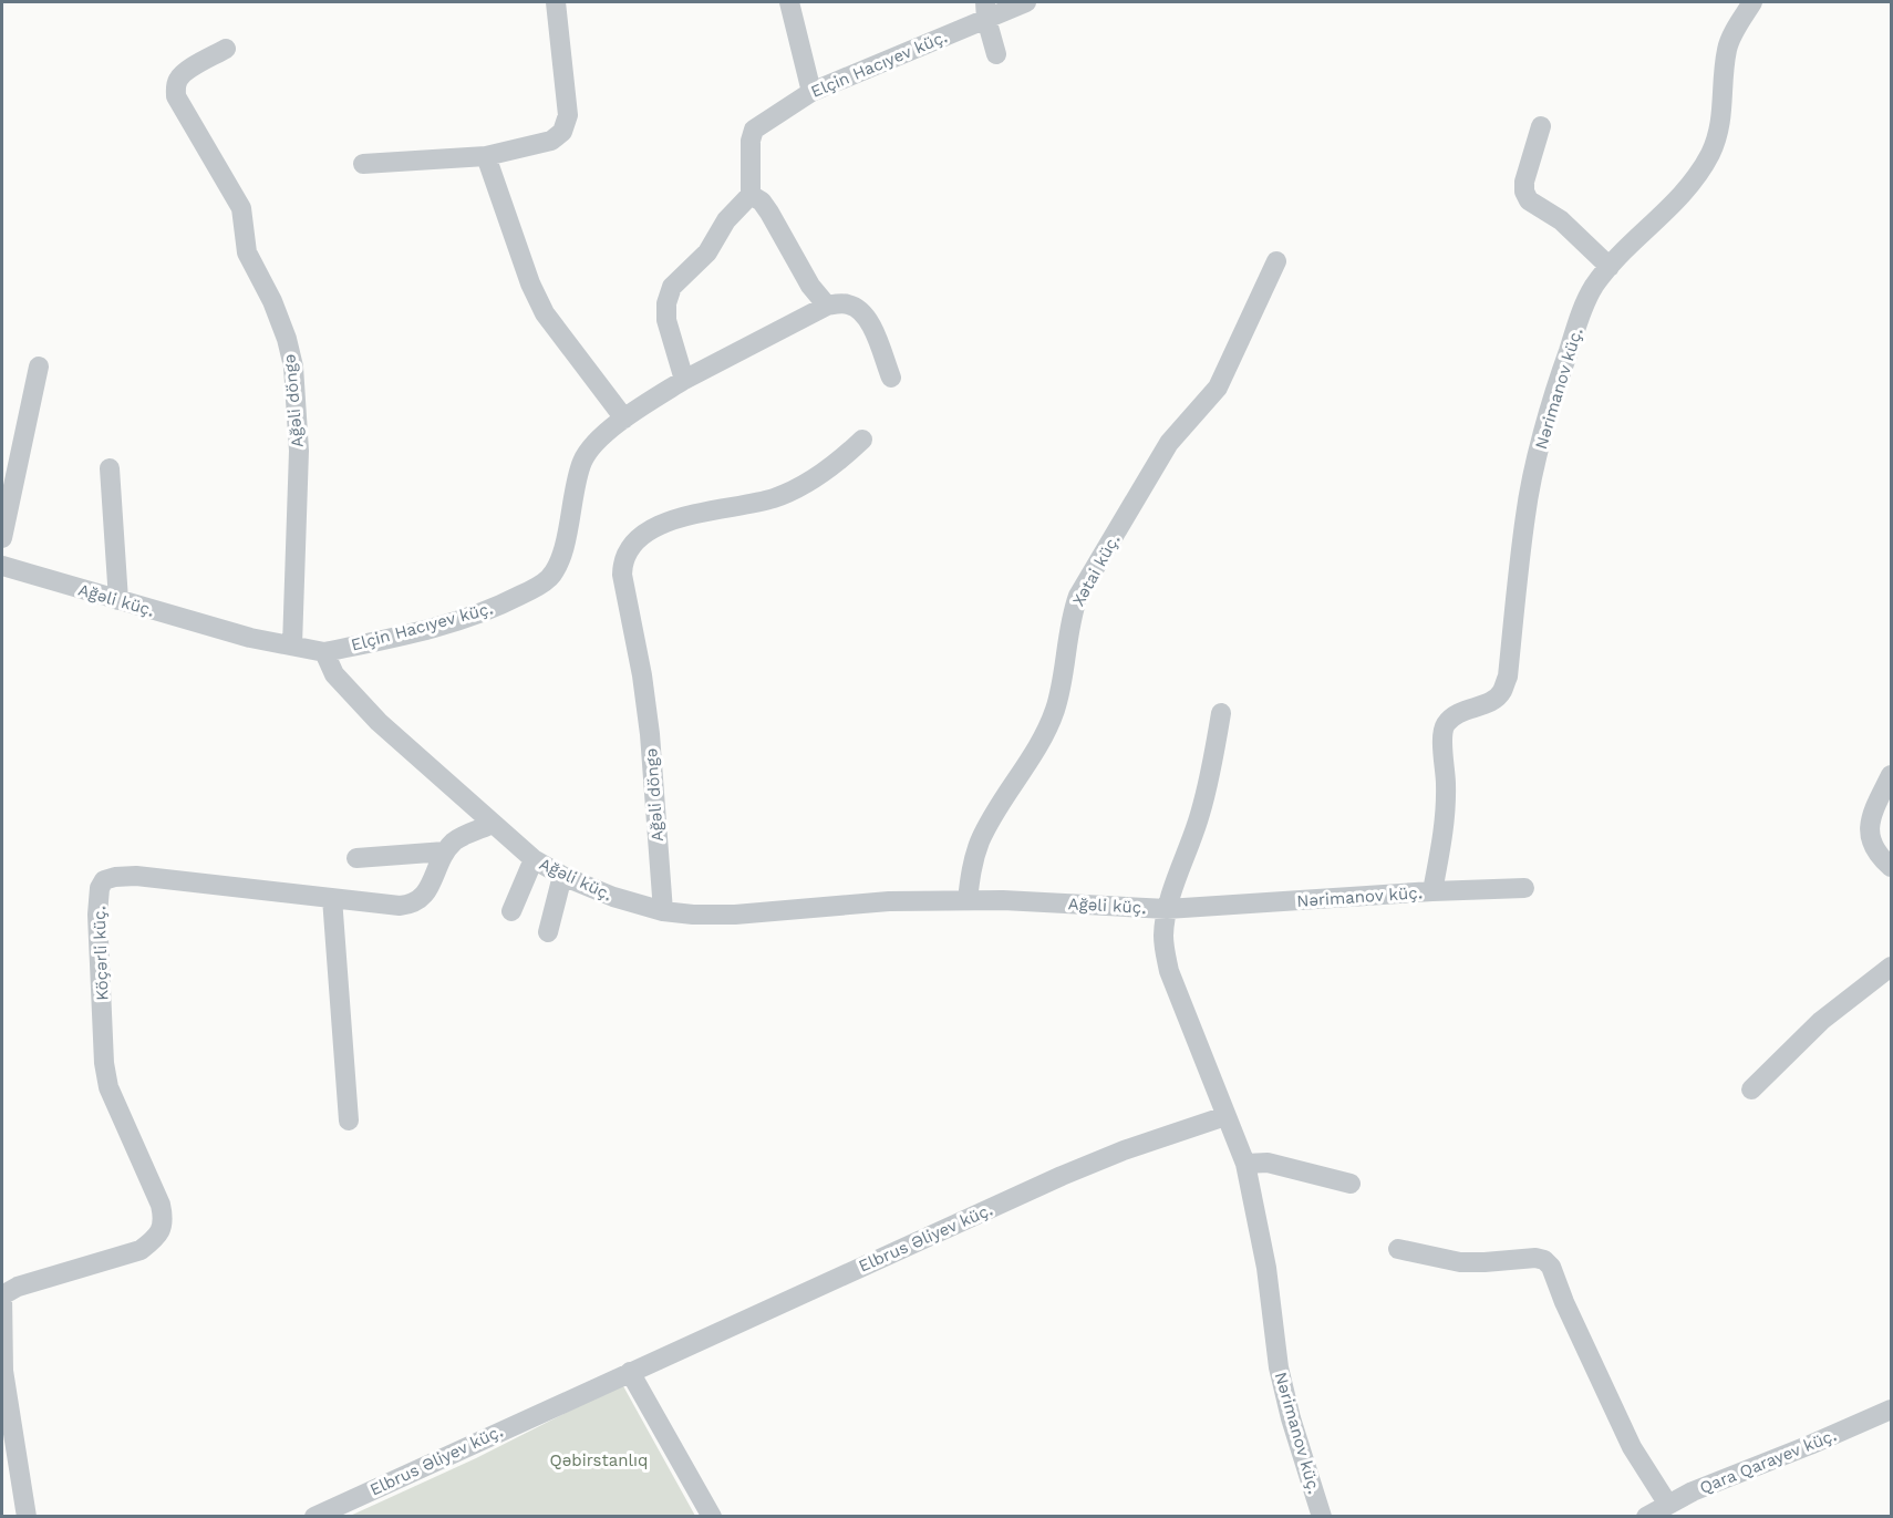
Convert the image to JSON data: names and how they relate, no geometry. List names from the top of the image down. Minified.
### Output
{"streets":{"street":["Elçin Hacıyev küç.","Nərimanov küç.","Ağəli döngə","Xətai küç.","Ağəli küç.","Köçərli küç.","Elbrus Əliyev küç.","Qara Qarayev küç."]},"crossings":[["Elçin Hacıyev küç.","Ağəli küç."],["Nərimanov küç.","Ağəli küç."],["Nərimanov küç.","Elbrus Əliyev küç."],["Ağəli döngə","Ağəli küç."],["Xətai küç.","Ağəli küç."],["Ağəli küç.","Köçərli küç."]],"parks":["Qəbirstanlıq"]}
